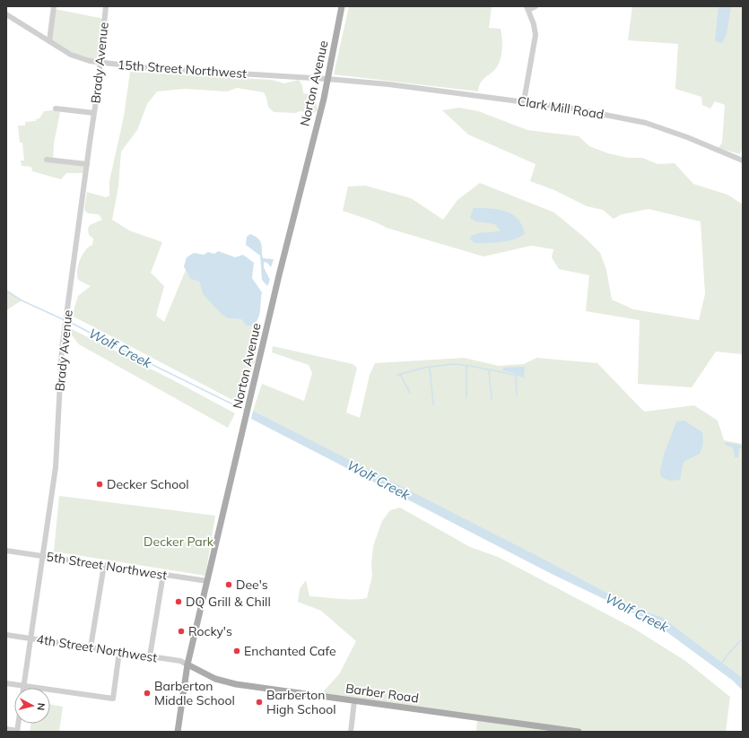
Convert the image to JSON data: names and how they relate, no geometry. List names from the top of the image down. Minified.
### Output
{"streets":{"main road":["Norton Avenue","Barber Road"],"street":["Brady Avenue","15th Street Northwest","Clark Mill Road","5th Street Northwest","4th Street Northwest"]},"crossings":[["Brady Avenue","15th Street Northwest"],["Brady Avenue","5th Street Northwest"],["Brady Avenue","4th Street Northwest"],["15th Street Northwest","Norton Avenue"],["15th Street Northwest","Clark Mill Road"],["Norton Avenue","5th Street Northwest"],["Norton Avenue","4th Street Northwest"],["Norton Avenue","Barber Road"],["4th Street Northwest","Barber Road"]],"water":["Wolf Creek"],"parks":["Decker Park"],"places":["Decker School","Dee's","DQ Grill & Chill","Rocky's","Enchanted Cafe","Barberton Middle School","Barberton High School"],"north":"right"}
